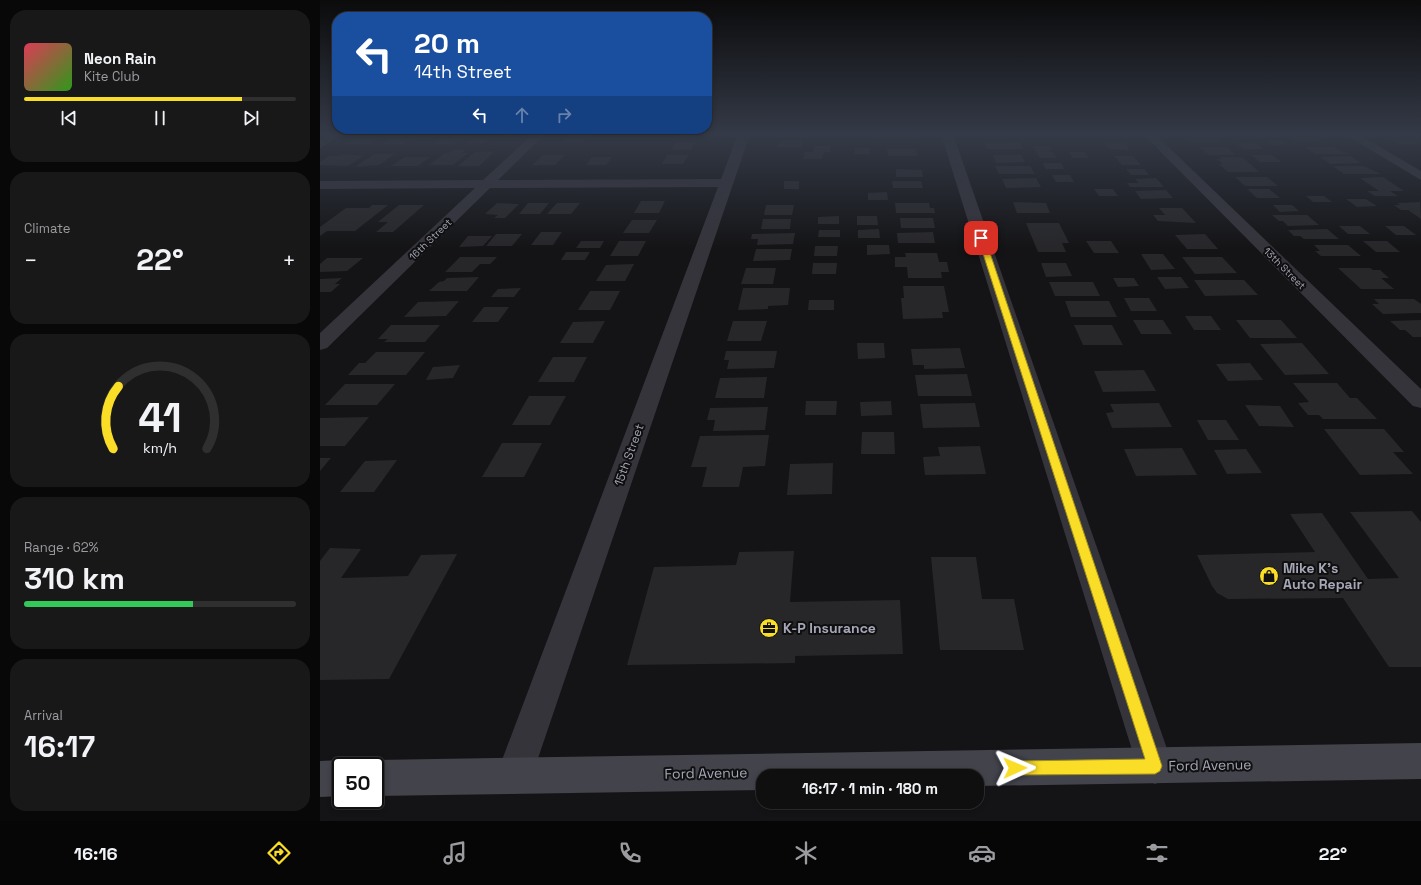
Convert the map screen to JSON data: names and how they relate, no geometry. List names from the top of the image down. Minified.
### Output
{"streets":{"main road":["Ford Avenue"],"street":["16th Street","13th Street","15th Street"]},"crossings":[["15th Street","Ford Avenue"]],"places":{"shop":["Mike K's Auto Repair"],"office":["K-P Insurance"]},"page":{"turn":["20 m","14th Street"],"song":["Neon Rain","Kite Club"],"tile":["Climate",["Range · 62%","310 km"],["Arrival","16:17"]],"heat":["−","22°","+"],"limit":"50","trip":"16:17 · 1 min · 180 m","tabs":["16:16","22°"],"gauge":["41","km/h"]}}
